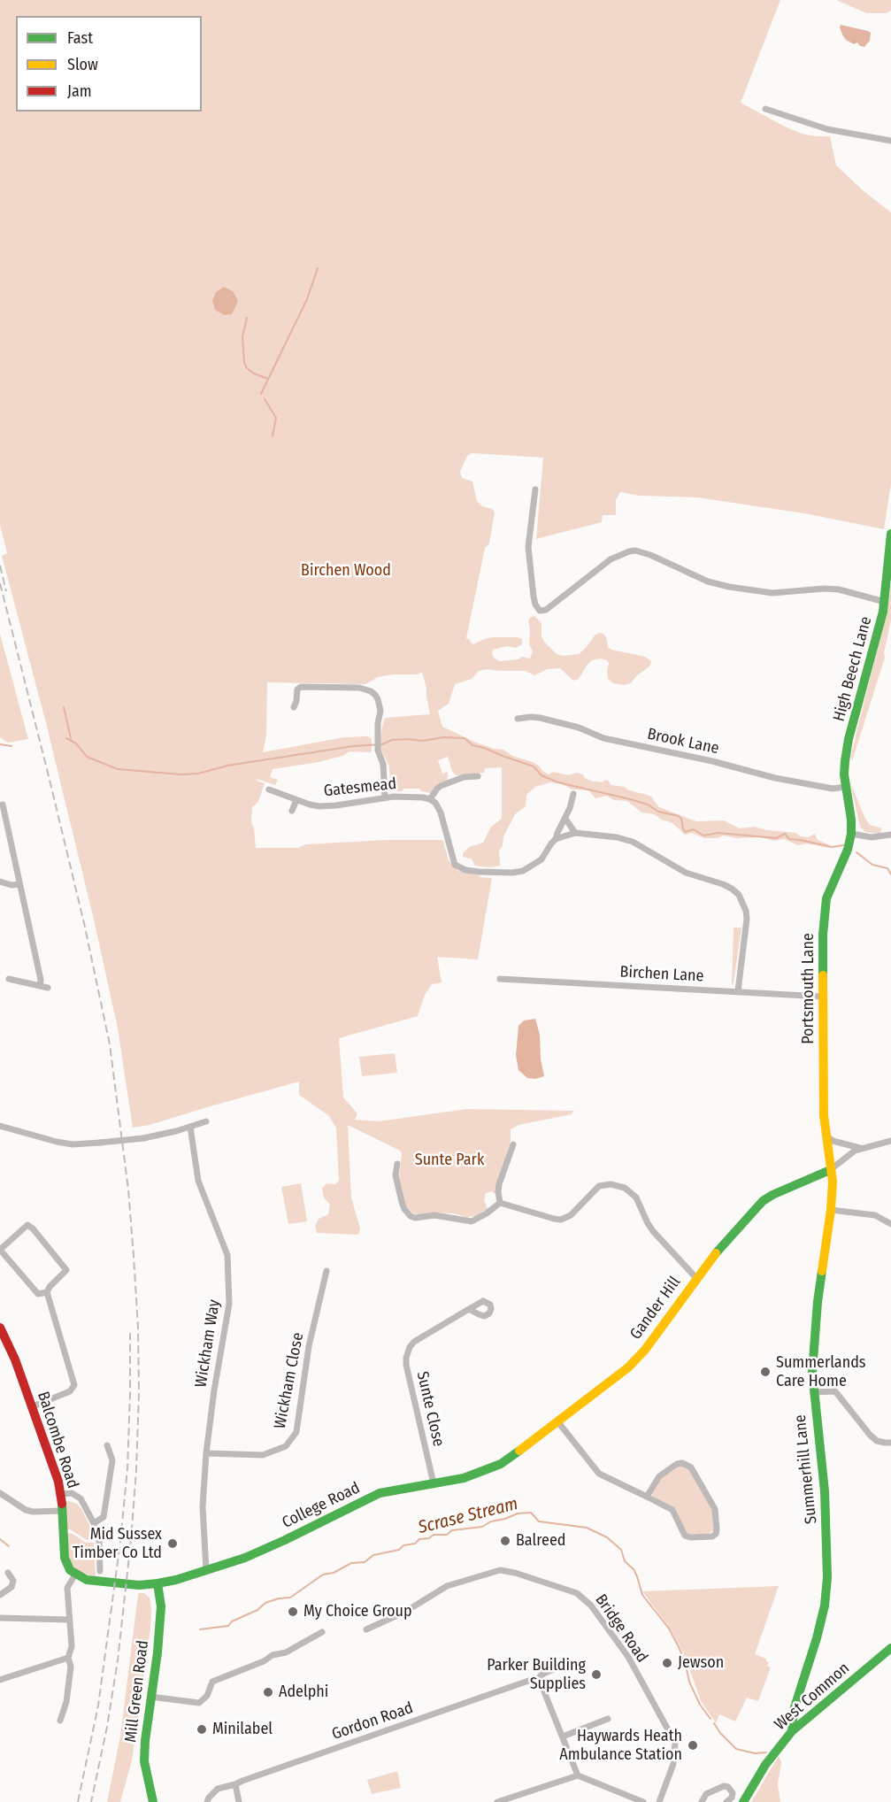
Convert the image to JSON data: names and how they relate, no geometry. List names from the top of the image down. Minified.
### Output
{"streets":{"street":["High Beech Lane","Brook Lane","Gatesmead","Birchen Lane","Portsmouth Lane","Gander Hill","Wickham Way","Wickham Close","Sunte Close","Balcombe Road","Summerhill Lane","College Road","Bridge Road","Mill Green Road","West Common","Gordon Road"]},"crossings":[["High Beech Lane","Brook Lane"],["High Beech Lane","Portsmouth Lane"],["Birchen Lane","Portsmouth Lane"],["Portsmouth Lane","Gander Hill"],["Portsmouth Lane","Summerhill Lane"],["Gander Hill","Summerhill Lane"],["Gander Hill","College Road"],["Wickham Way","Wickham Close"],["Wickham Way","College Road"],["Sunte Close","College Road"],["Summerhill Lane","West Common"],["College Road","Mill Green Road"]],"water":["Scrase Stream"],"parks":["Birchen Wood","Sunte Park"],"places":["Summerlands Care Home","Balreed","Mid Sussex Timber Co Ltd","My Choice Group","Jewson","Parker Building Supplies","Adelphi","Minilabel","Haywards Heath Ambulance Station"],"legend":["Fast","Slow","Jam"]}
